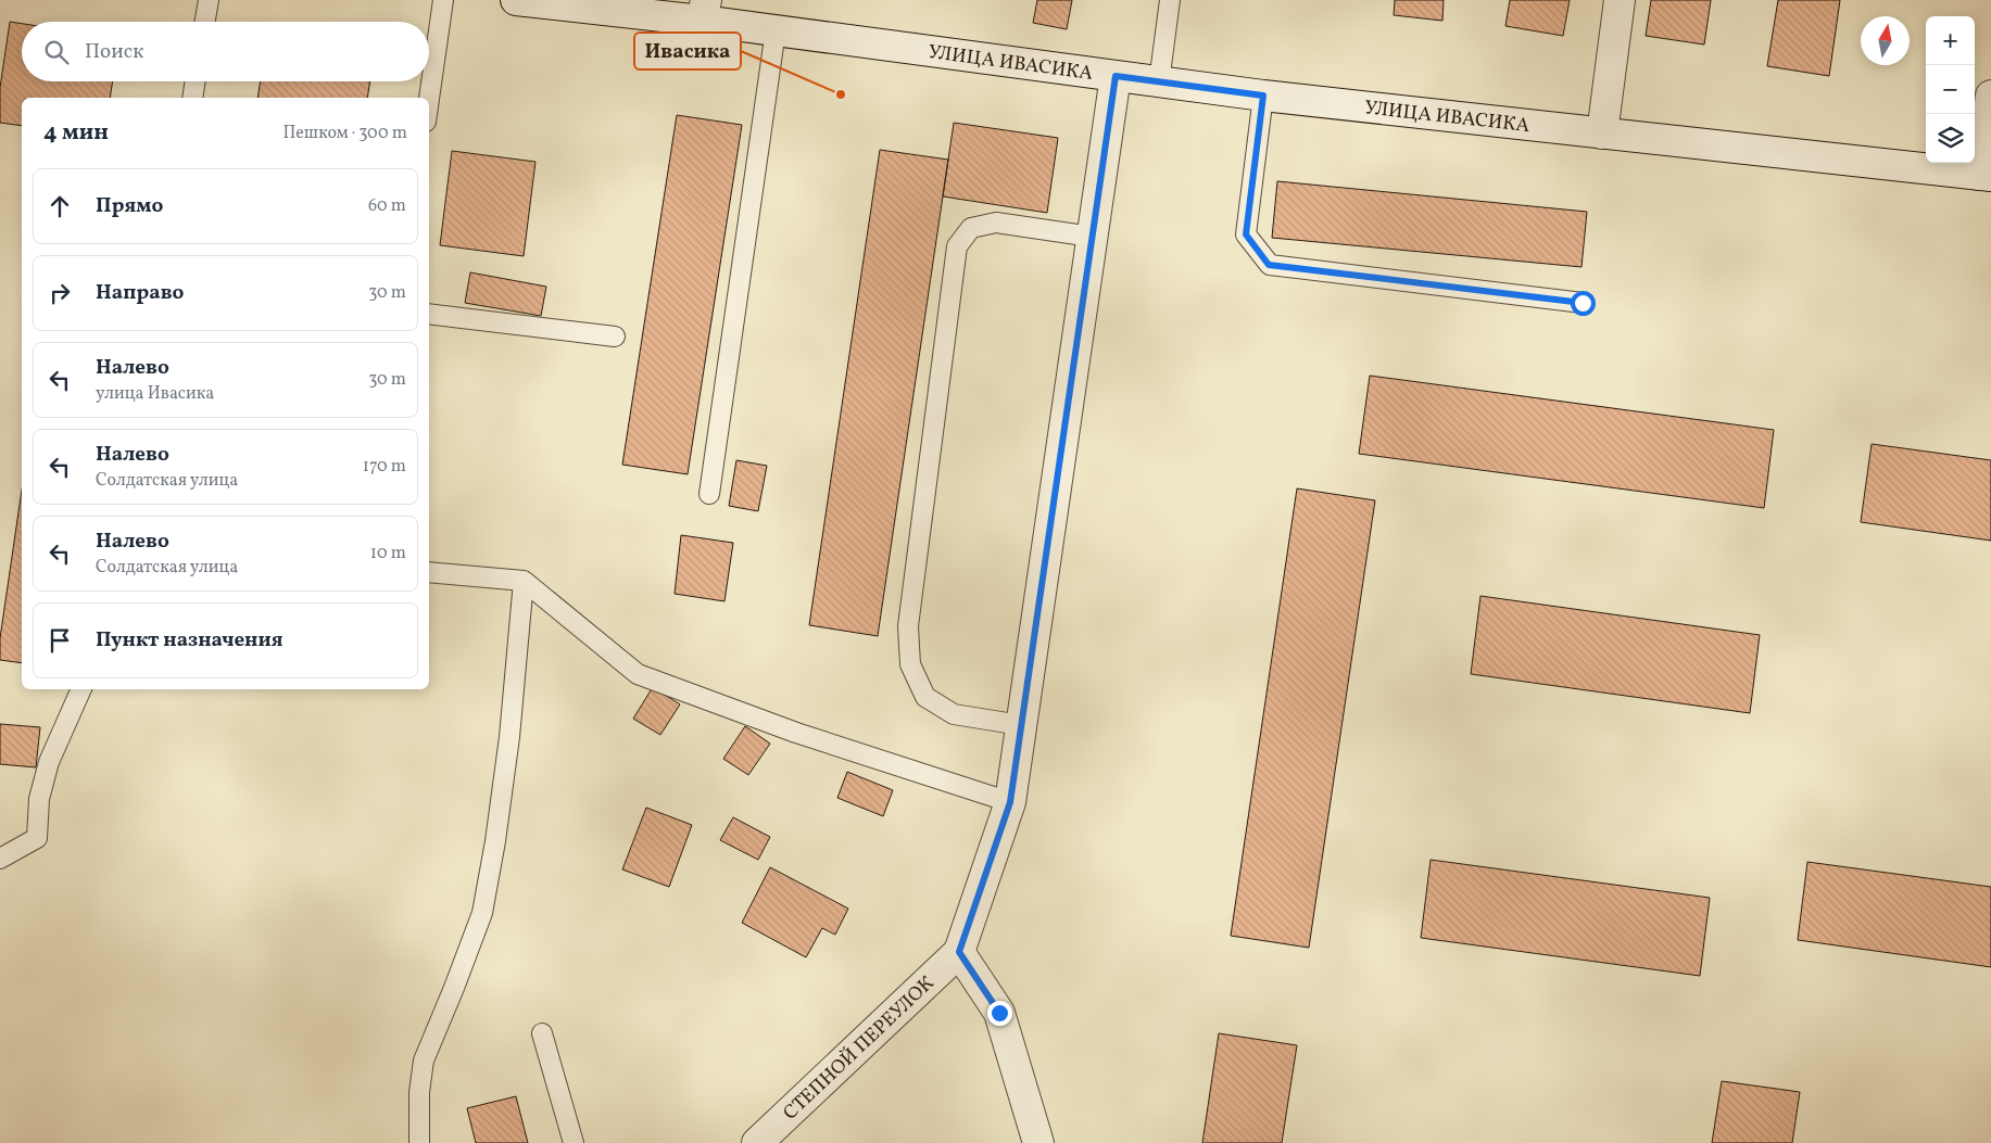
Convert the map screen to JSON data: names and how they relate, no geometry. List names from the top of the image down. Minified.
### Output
{"streets":{"street":["УЛИЦА ИВАСИКА","СТЕПНОЙ ПЕРЕУЛОК"]},"places":["Ивасика"],"north":"top","page":{"map_buttons":["+","−"],"search":"Поиск","heading":["4 мин","Пешком · 300 m"],"list":[["Прямо","60 m"],["Направо","30 m"],["Налево","улица Ивасика","30 m"],["Налево","Солдатская улица","170 m"],["Налево","Солдатская улица","10 m"],"Пункт назначения"]}}
